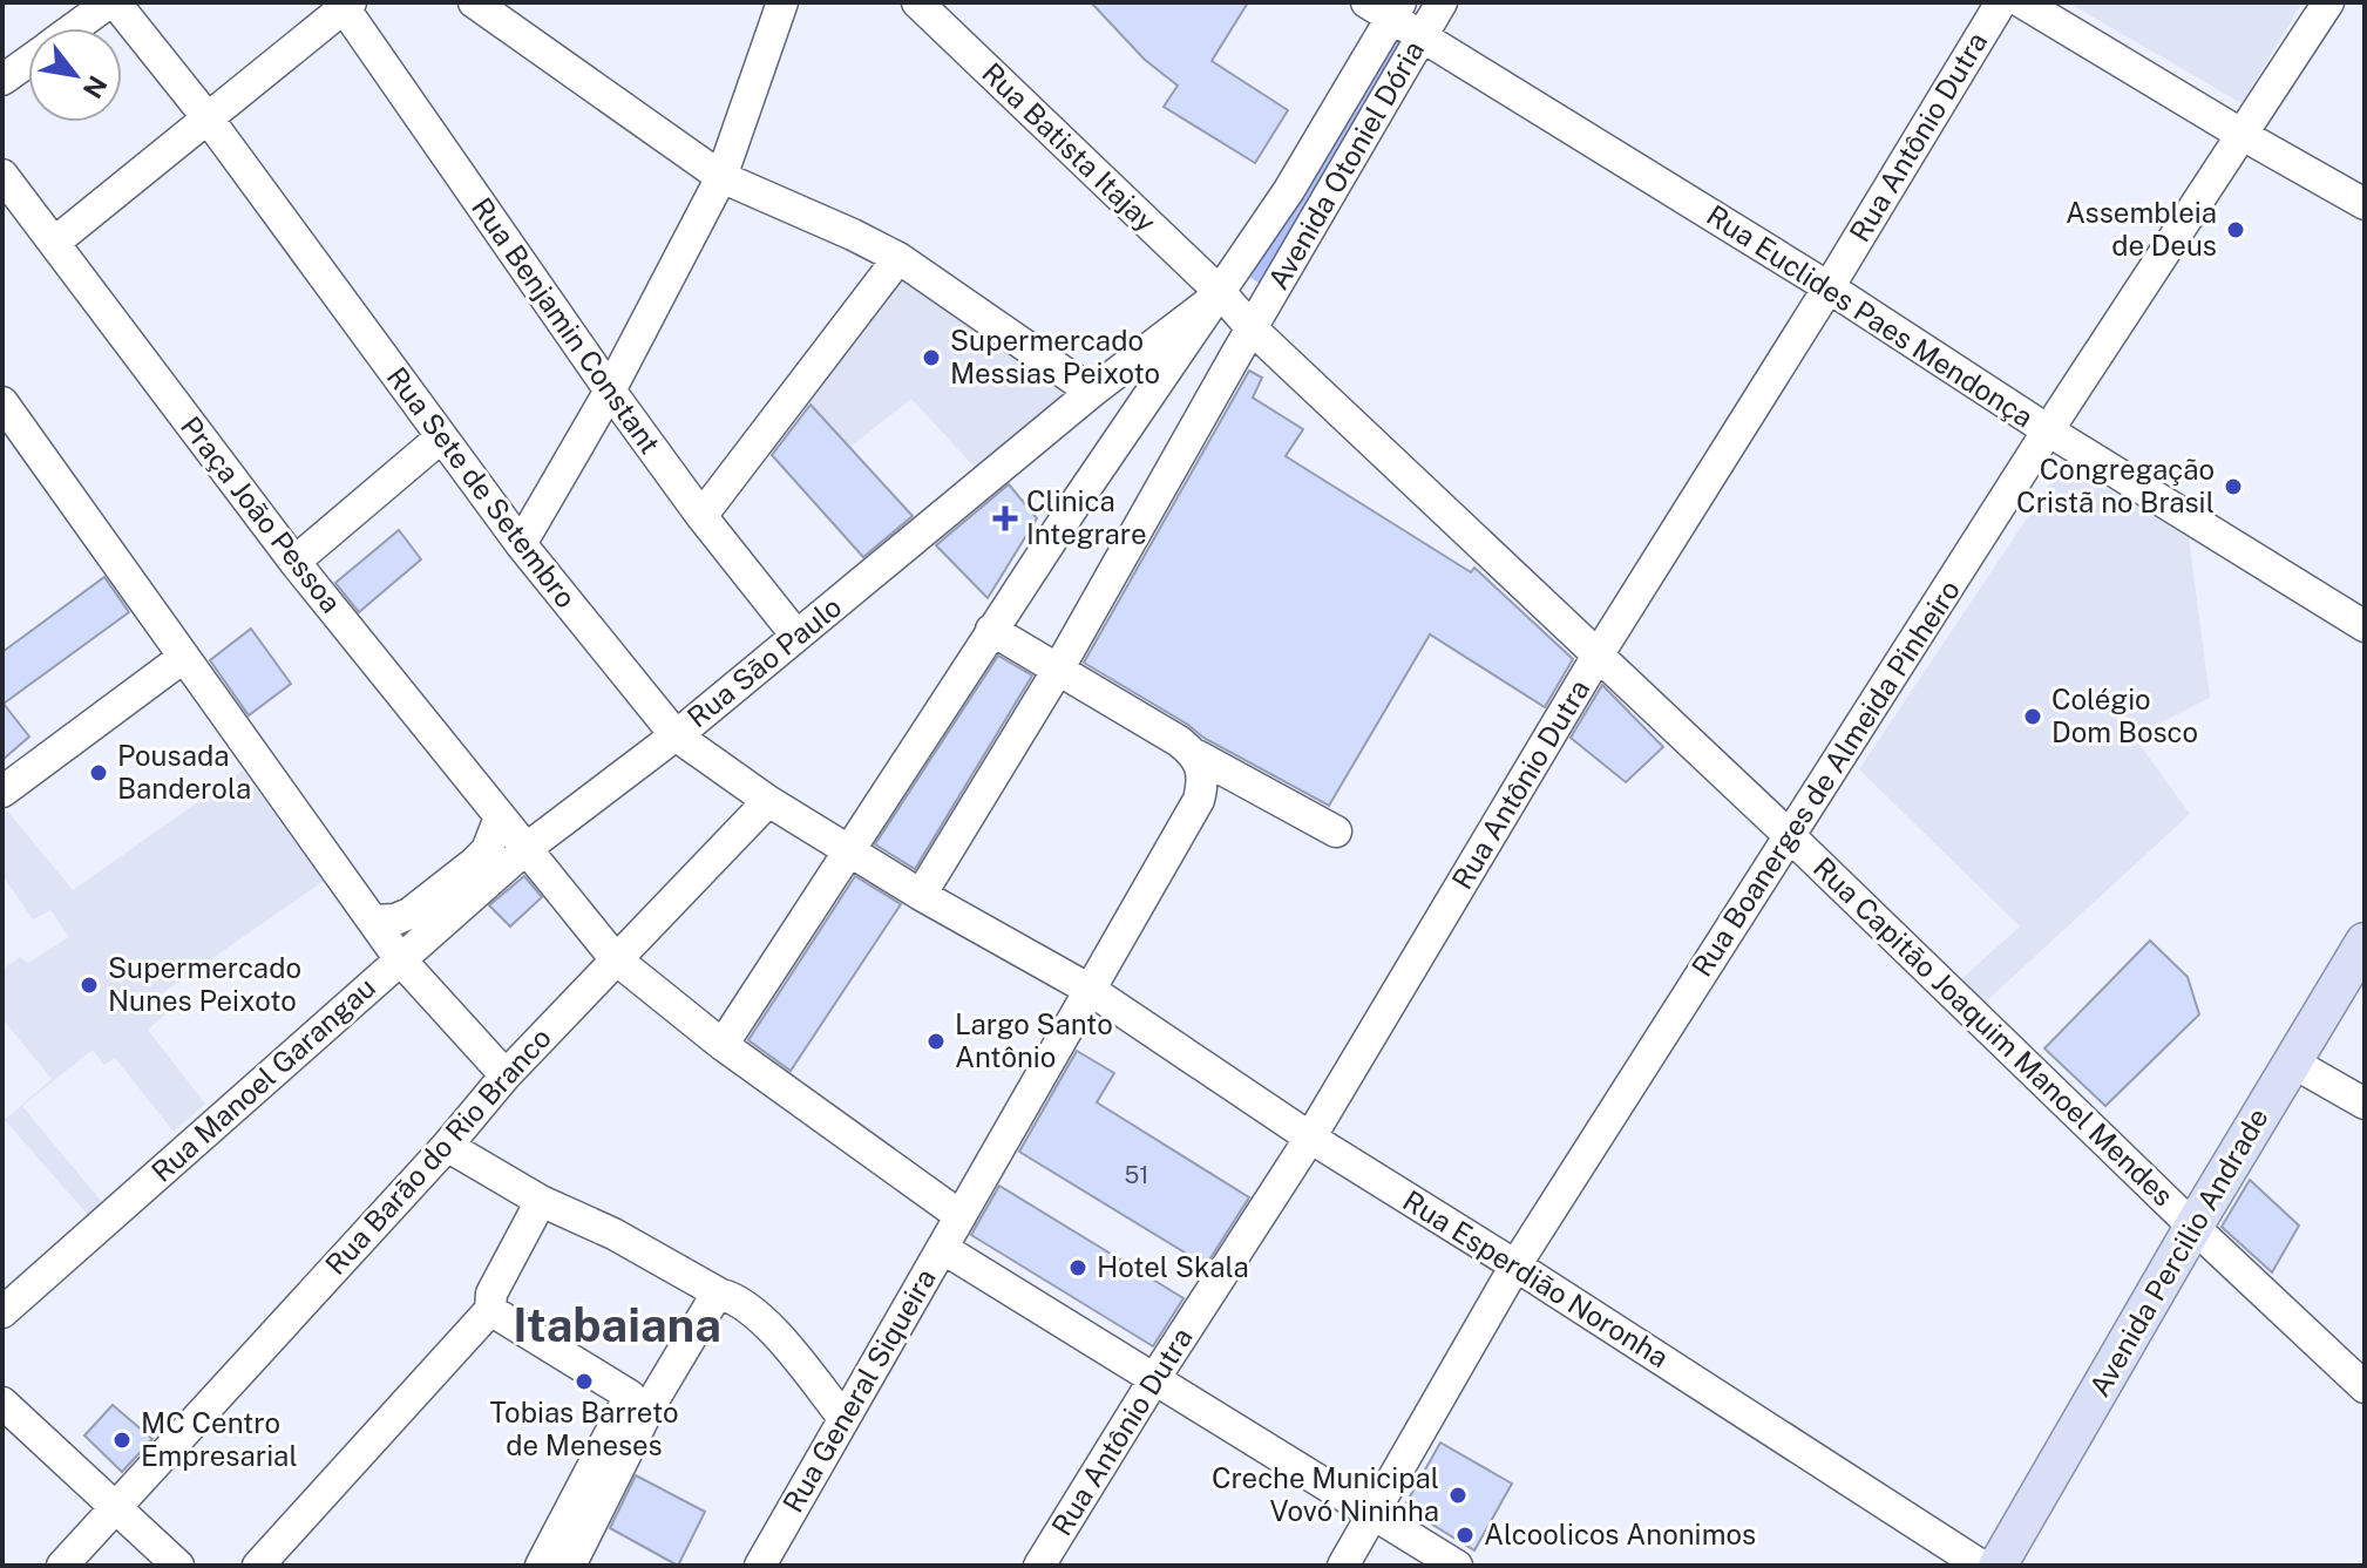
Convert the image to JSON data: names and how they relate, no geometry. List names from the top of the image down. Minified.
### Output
{"streets":{"main road":["Avenida Percilio Andrade"],"street":["Rua Antônio Dutra","Rua Batista Itajay","Avenida Otoniel Dória","Rua Euclides Paes Mendonça","Rua Benjamin Constant","Rua Sete de Setembro","Praça João Pessoa","Rua São Paulo","Rua Boanerges de Almeida Pinheiro","Rua Capitão Joaquim Manoel Mendes","Rua Manoel Garangau","Rua Barão do Rio Branco","Rua Esperdião Noronha","Rua General Siqueira"]},"crossings":[["Rua Antônio Dutra","Rua Euclides Paes Mendonça"],["Rua Antônio Dutra","Rua Capitão Joaquim Manoel Mendes"],["Rua Antônio Dutra","Rua Esperdião Noronha"],["Rua Batista Itajay","Avenida Otoniel Dória"],["Rua Batista Itajay","Rua São Paulo"],["Rua Batista Itajay","Rua Capitão Joaquim Manoel Mendes"],["Avenida Otoniel Dória","Rua Euclides Paes Mendonça"],["Avenida Otoniel Dória","Rua Sete de Setembro"],["Avenida Otoniel Dória","Praça João Pessoa"],["Avenida Otoniel Dória","Rua São Paulo"],["Avenida Otoniel Dória","Rua Capitão Joaquim Manoel Mendes"],["Rua Euclides Paes Mendonça","Rua Boanerges de Almeida Pinheiro"],["Rua Benjamin Constant","Rua São Paulo"],["Rua Sete de Setembro","Rua São Paulo"],["Rua Sete de Setembro","Rua Barão do Rio Branco"],["Praça João Pessoa","Rua São Paulo"],["Praça João Pessoa","Rua Manoel Garangau"],["Praça João Pessoa","Rua Barão do Rio Branco"],["Praça João Pessoa","Rua General Siqueira"],["Rua São Paulo","Rua Manoel Garangau"],["Rua Boanerges de Almeida Pinheiro","Rua Capitão Joaquim Manoel Mendes"],["Rua Boanerges de Almeida Pinheiro","Rua Esperdião Noronha"],["Rua Capitão Joaquim Manoel Mendes","Avenida Percilio Andrade"]],"districts":["Itabaiana"],"places":{"other":["Assembleia de Deus","Supermercado Messias Peixoto","Congregação Cristã no Brasil","Colégio Dom Bosco","Pousada Banderola","Supermercado Nunes Peixoto","Largo Santo Antônio","Hotel Skala","Tobias Barreto de Meneses","MC Centro Empresarial","Creche Municipal Vovó Nininha","Alcoolicos Anonimos"],"health":["Clinica Integrare"]},"house_numbers":["51"],"north":"bottom right"}
